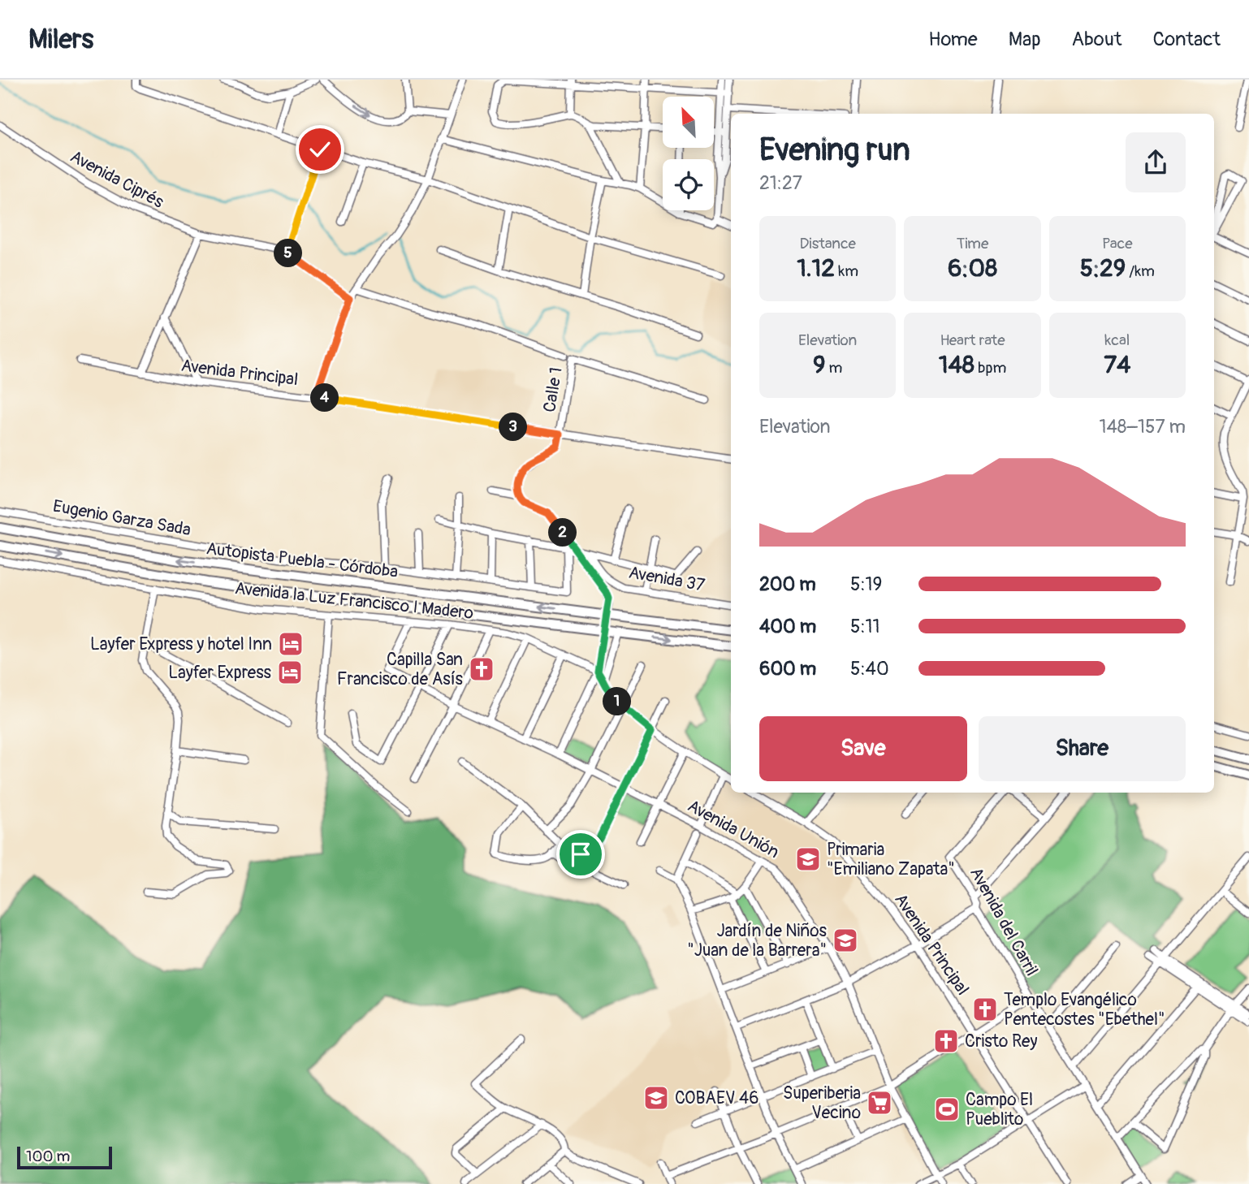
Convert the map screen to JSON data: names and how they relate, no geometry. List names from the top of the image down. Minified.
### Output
{"streets":{"highway":["Autopista Puebla - Córdoba"],"street":["Avenida Ciprés","Avenida Principal","Calle 1","Eugenio Garza Sada","Avenida 37","Avenida la Luz Francisco I Madero","Avenida Unión","Avenida del Carril"]},"crossings":[["Avenida Ciprés","Avenida Principal"],["Avenida Principal","Calle 1"],["Avenida la Luz Francisco I Madero","Avenida Unión"]],"places":{"hotel":["Layfer Express y hotel Inn","Layfer Express"],"church":["Capilla San Francisco de Asís","Templo Evangélico Pentecostes \"Ebethel\"","Cristo Rey"],"school or university":["Primaria \"Emiliano Zapata\"","Jardín de Niños \"Juan de la Barrera\"","COBAEV 46"],"supermarket":["Superiberia Vecino"],"sports":["Campo El Pueblito"]},"scale_bar":"100 m","north":"top left","page":{"header":"Milers","nav":["Home","Map","About","Contact"],"heading":["Evening run","21:27"],"stats":[["Distance","1.12 km"],["Time","6:08"],["Pace","5:29 /km"],["Elevation","9 m"],["Heart rate","148 bpm"],["kcal","74"]],"pins":["5","4","3","2","1"],"chart":["Elevation","148–157 m"],"list":[{"name":"200 m","note":"5:19"},{"name":"400 m","note":"5:11"},{"name":"600 m","note":"5:40"}],"buttons":["Save","Share"],"scale":"100 m"}}
